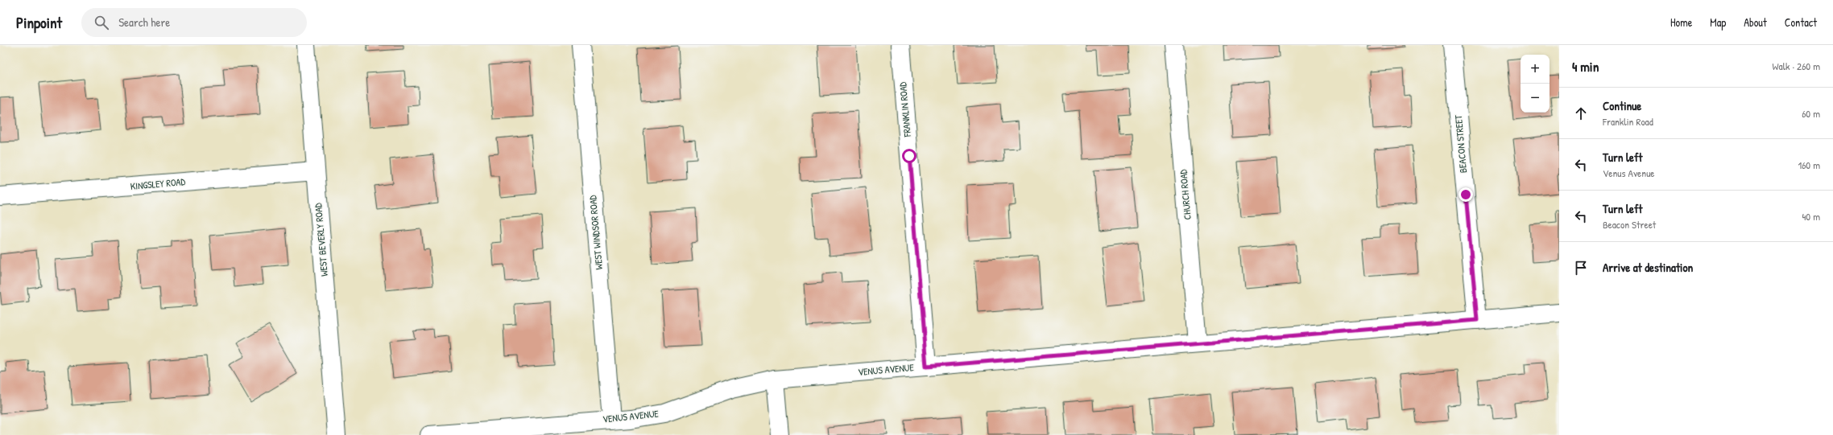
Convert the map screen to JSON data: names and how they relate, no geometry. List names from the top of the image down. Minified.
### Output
{"streets":{"street":["FRANKLIN ROAD","BEACON STREET","KINGSLEY ROAD","CHURCH ROAD","WEST WINDSOR ROAD","WEST BEVERLY ROAD","VENUS AVENUE"]},"crossings":[["FRANKLIN ROAD","VENUS AVENUE"],["BEACON STREET","VENUS AVENUE"],["KINGSLEY ROAD","WEST BEVERLY ROAD"],["CHURCH ROAD","VENUS AVENUE"],["WEST WINDSOR ROAD","VENUS AVENUE"]],"page":{"header":"Pinpoint","search":"Search here","nav":["Home","Map","About","Contact"],"heading":["4 min","Walk · 260 m"],"map_buttons":["+","−"],"list":[["Continue","Franklin Road","60 m"],["Turn left","Venus Avenue","160 m"],["Turn left","Beacon Street","40 m"],"Arrive at destination"]}}
